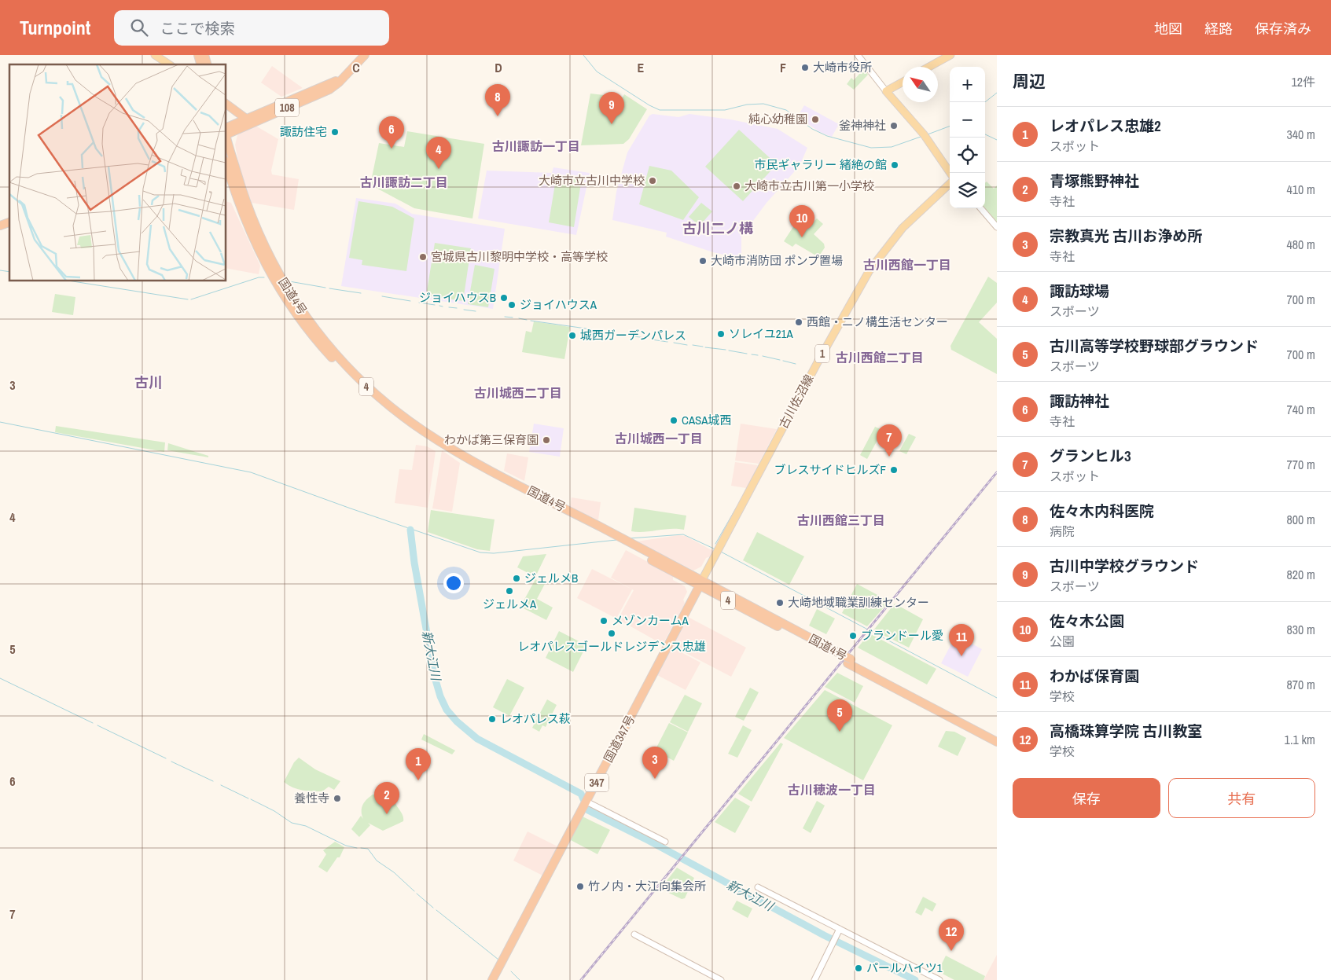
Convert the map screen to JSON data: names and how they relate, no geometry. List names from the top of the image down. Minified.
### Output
{"streets":{"highway":["108","国道4号","4","国道347号","347"],"main road":["1","古川佐沼線"]},"crossings":[["国道4号","古川佐沼線"],["国道4号","国道347号"],["古川佐沼線","国道347号"]],"districts":["古川諏訪一丁目","古川諏訪二丁目","古川二ノ構","古川西館一丁目","古川西館二丁目","古川","古川城西二丁目","古川城西一丁目","古川西館三丁目","古川穂波一丁目"],"water":["新大江川"],"places":["大崎市役所","純心幼稚園","釜神神社","諏訪住宅","市民ギャラリー 緒絶の館","大崎市立古川中学校","大崎市立古川第一小学校","宮城県古川黎明中学校・高等学校","大崎市消防団 ポンプ置場","ジョイハウスB","ジョイハウスA","西館・ニノ構生活センター","ソレイユ21A","城西ガーデンパレス","CASA城西","わかば第三保育園","ブレスサイドヒルズF","ジェルメB","ジェルメA","大崎地域職業訓練センター","メゾンカームA","レオパレスゴールドレジデンス忠雄","ブランドール愛","レオパレス萩","養性寺","竹ノ内・大江向集会所","パールハイツ1"],"north":"top left","page":{"header":"Turnpoint","search":"ここで検索","nav":["地図","経路","保存済み"],"heading":["周辺","12件"],"map_buttons":["+","−"],"pins":["8","9","6","4","10","7","11","5","3","1","2","12"],"list":[{"mark":"1","name":"レオパレス忠雄2","note":"スポット","value":"340 m"},{"mark":"2","name":"青塚熊野神社","note":"寺社","value":"410 m"},{"mark":"3","name":"宗教真光 古川お浄め所","note":"寺社","value":"480 m"},{"mark":"4","name":"諏訪球場","note":"スポーツ","value":"700 m"},{"mark":"5","name":"古川高等学校野球部グラウンド","note":"スポーツ","value":"700 m"},{"mark":"6","name":"諏訪神社","note":"寺社","value":"740 m"},{"mark":"7","name":"グランヒル3","note":"スポット","value":"770 m"},{"mark":"8","name":"佐々木内科医院","note":"病院","value":"800 m"},{"mark":"9","name":"古川中学校グラウンド","note":"スポーツ","value":"820 m"},{"mark":"10","name":"佐々木公園","note":"公園","value":"830 m"},{"mark":"11","name":"わかば保育園","note":"学校","value":"870 m"},{"mark":"12","name":"高橋珠算学院 古川教室","note":"学校","value":"1.1 km"}],"buttons":["保存","共有"]},"grid":{"columns":["C","D","E","F"],"rows":["3","4","5","6","7"]}}
